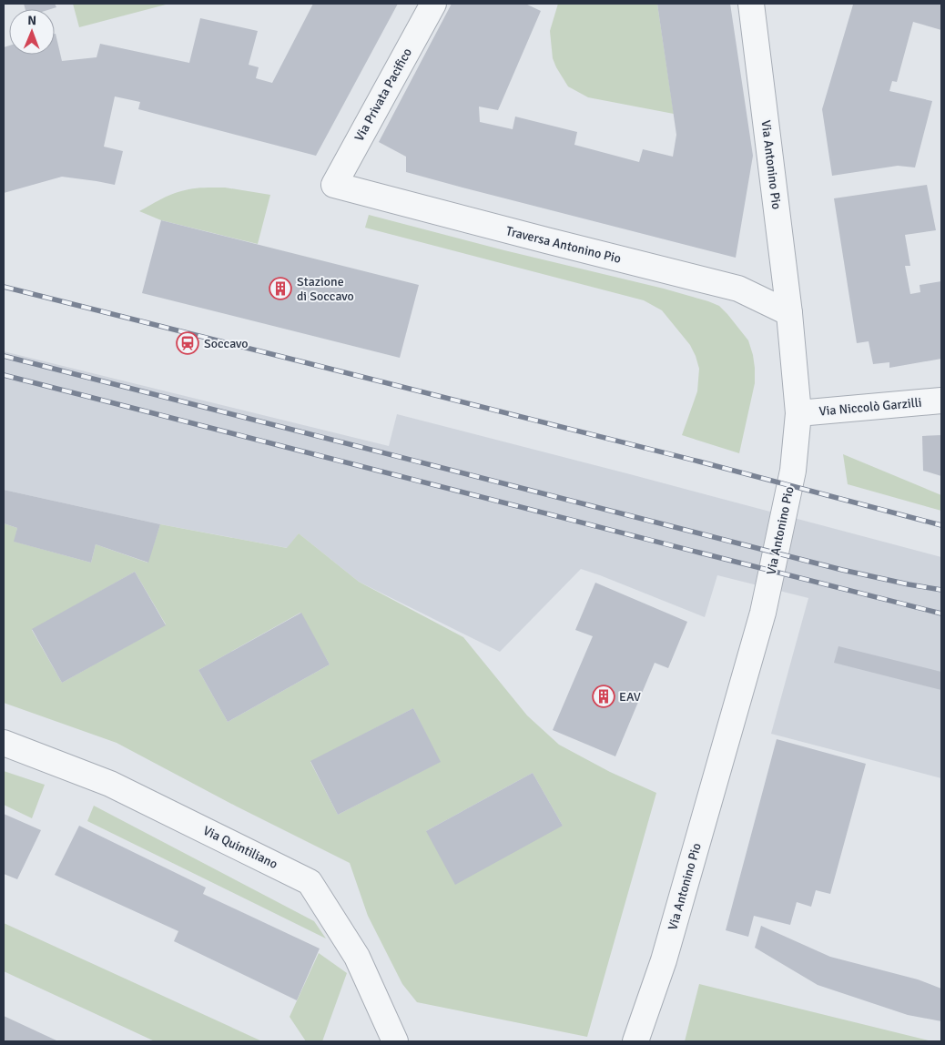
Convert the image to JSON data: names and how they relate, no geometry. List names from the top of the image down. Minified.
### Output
{"streets":{"street":["Via Privata Pacifico","Via Antonino Pio","Traversa Antonino Pio","Via Niccolò Garzilli","Via Quintiliano"]},"crossings":[["Via Privata Pacifico","Traversa Antonino Pio"],["Via Antonino Pio","Traversa Antonino Pio"],["Via Antonino Pio","Via Niccolò Garzilli"]],"places":{"building":["Stazione di Soccavo","EAV"],"station":["Soccavo"]},"north":"top"}
